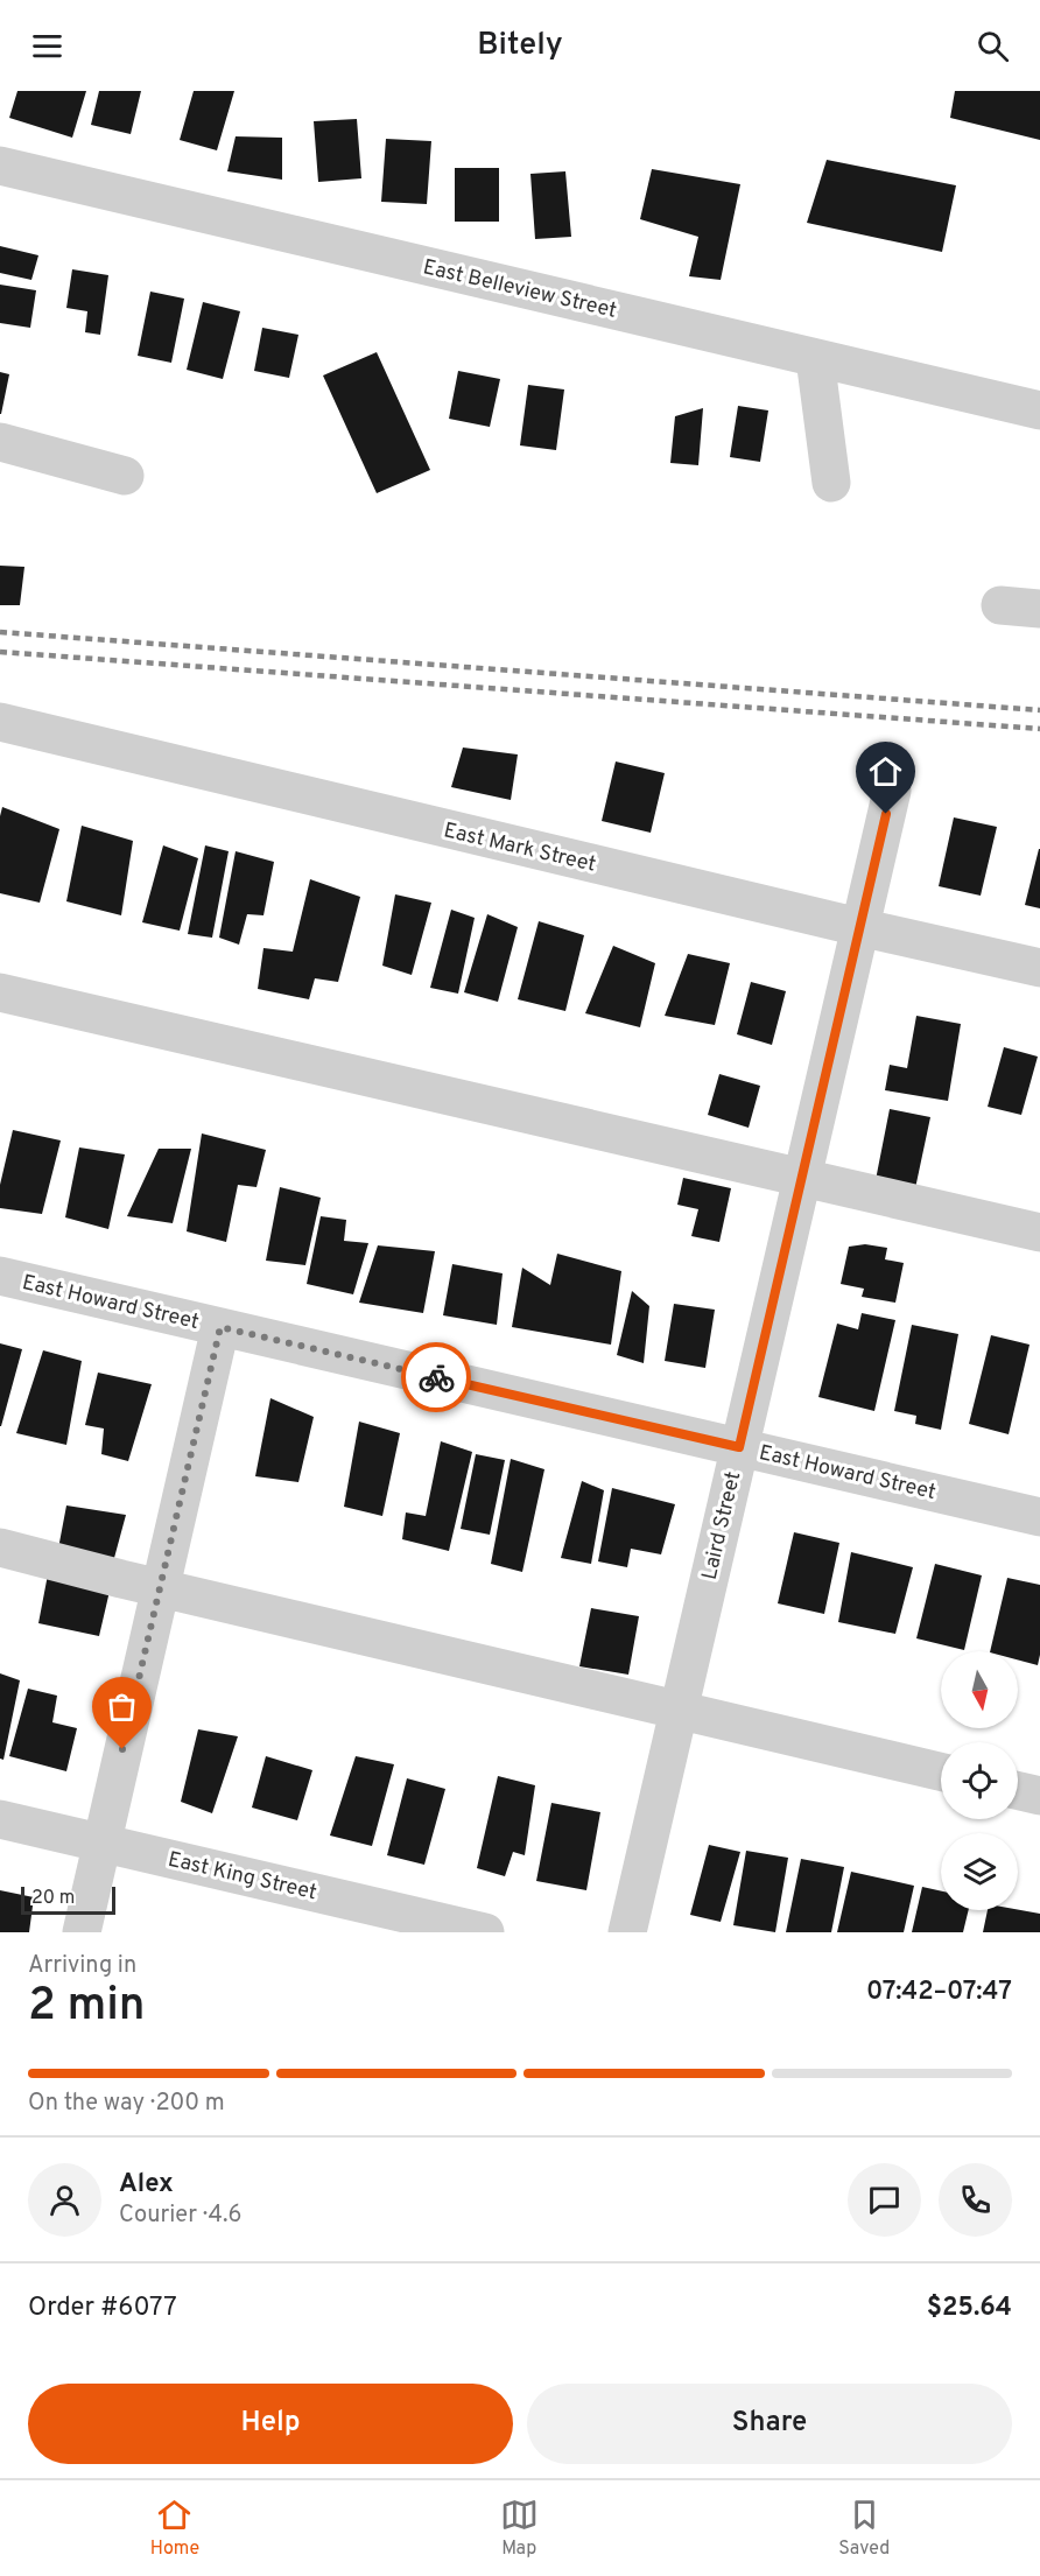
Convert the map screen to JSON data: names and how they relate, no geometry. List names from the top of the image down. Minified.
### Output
{"streets":{"street":["East Belleview Street","East Mark Street","East Howard Street","Laird Street","East King Street"]},"crossings":[["East Mark Street","Laird Street"],["East Howard Street","Laird Street"]],"scale_bar":"20 m","north":"bottom","page":{"header":"Bitely","scale":"20 m","heading":["2 min","Arriving in","07:42–07:47"],"panel":["Alex","Courier · 4.6","Order #6077","$25.64"],"bar":"On the way · 200 m","buttons":["Help","Share"],"tabs":["Home","Map","Saved"]}}
